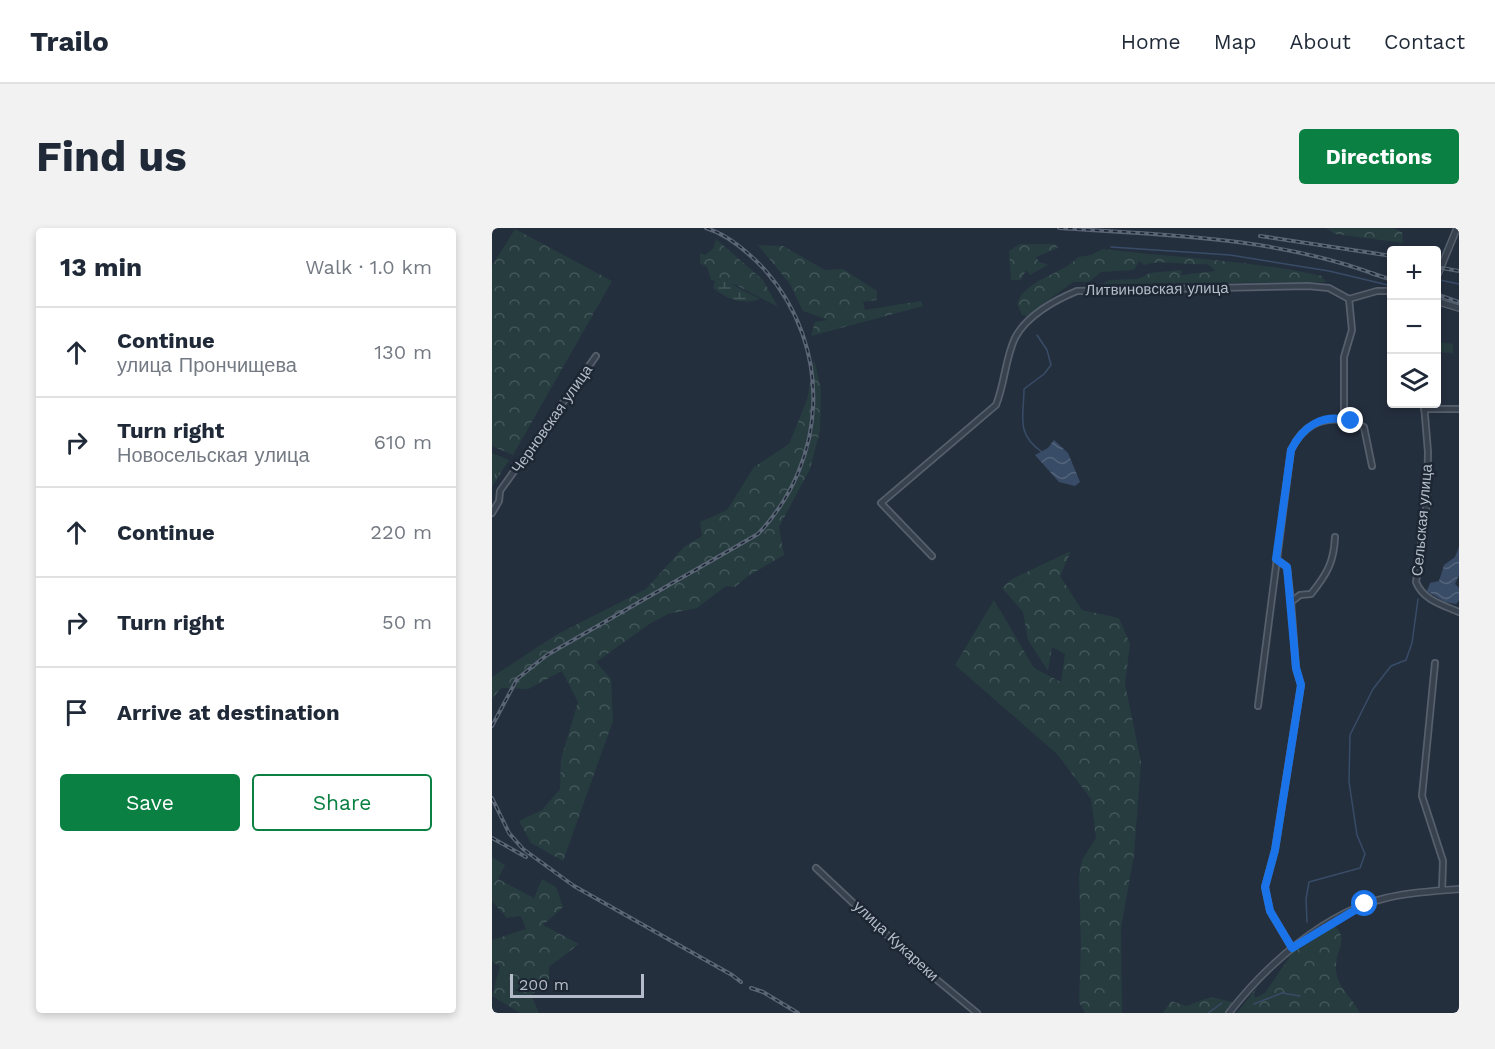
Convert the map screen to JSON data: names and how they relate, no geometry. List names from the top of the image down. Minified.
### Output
{"streets":{"street":["Литвиновская улица","Черновская улица","Сельская улица","улица Кукареки"]},"scale_bar":"200 m","page":{"header":"Trailo","nav":["Home","Map","About","Contact"],"buttons":["Directions",["Save","Share"]],"title":"Find us","heading":["13 min","Walk · 1.0 km"],"map_buttons":["+","−"],"list":[["Continue","улица Прончищева","130 m"],["Turn right","Новосельская улица","610 m"],["Continue","220 m"],["Turn right","50 m"],"Arrive at destination"],"scale":"200 m"}}
